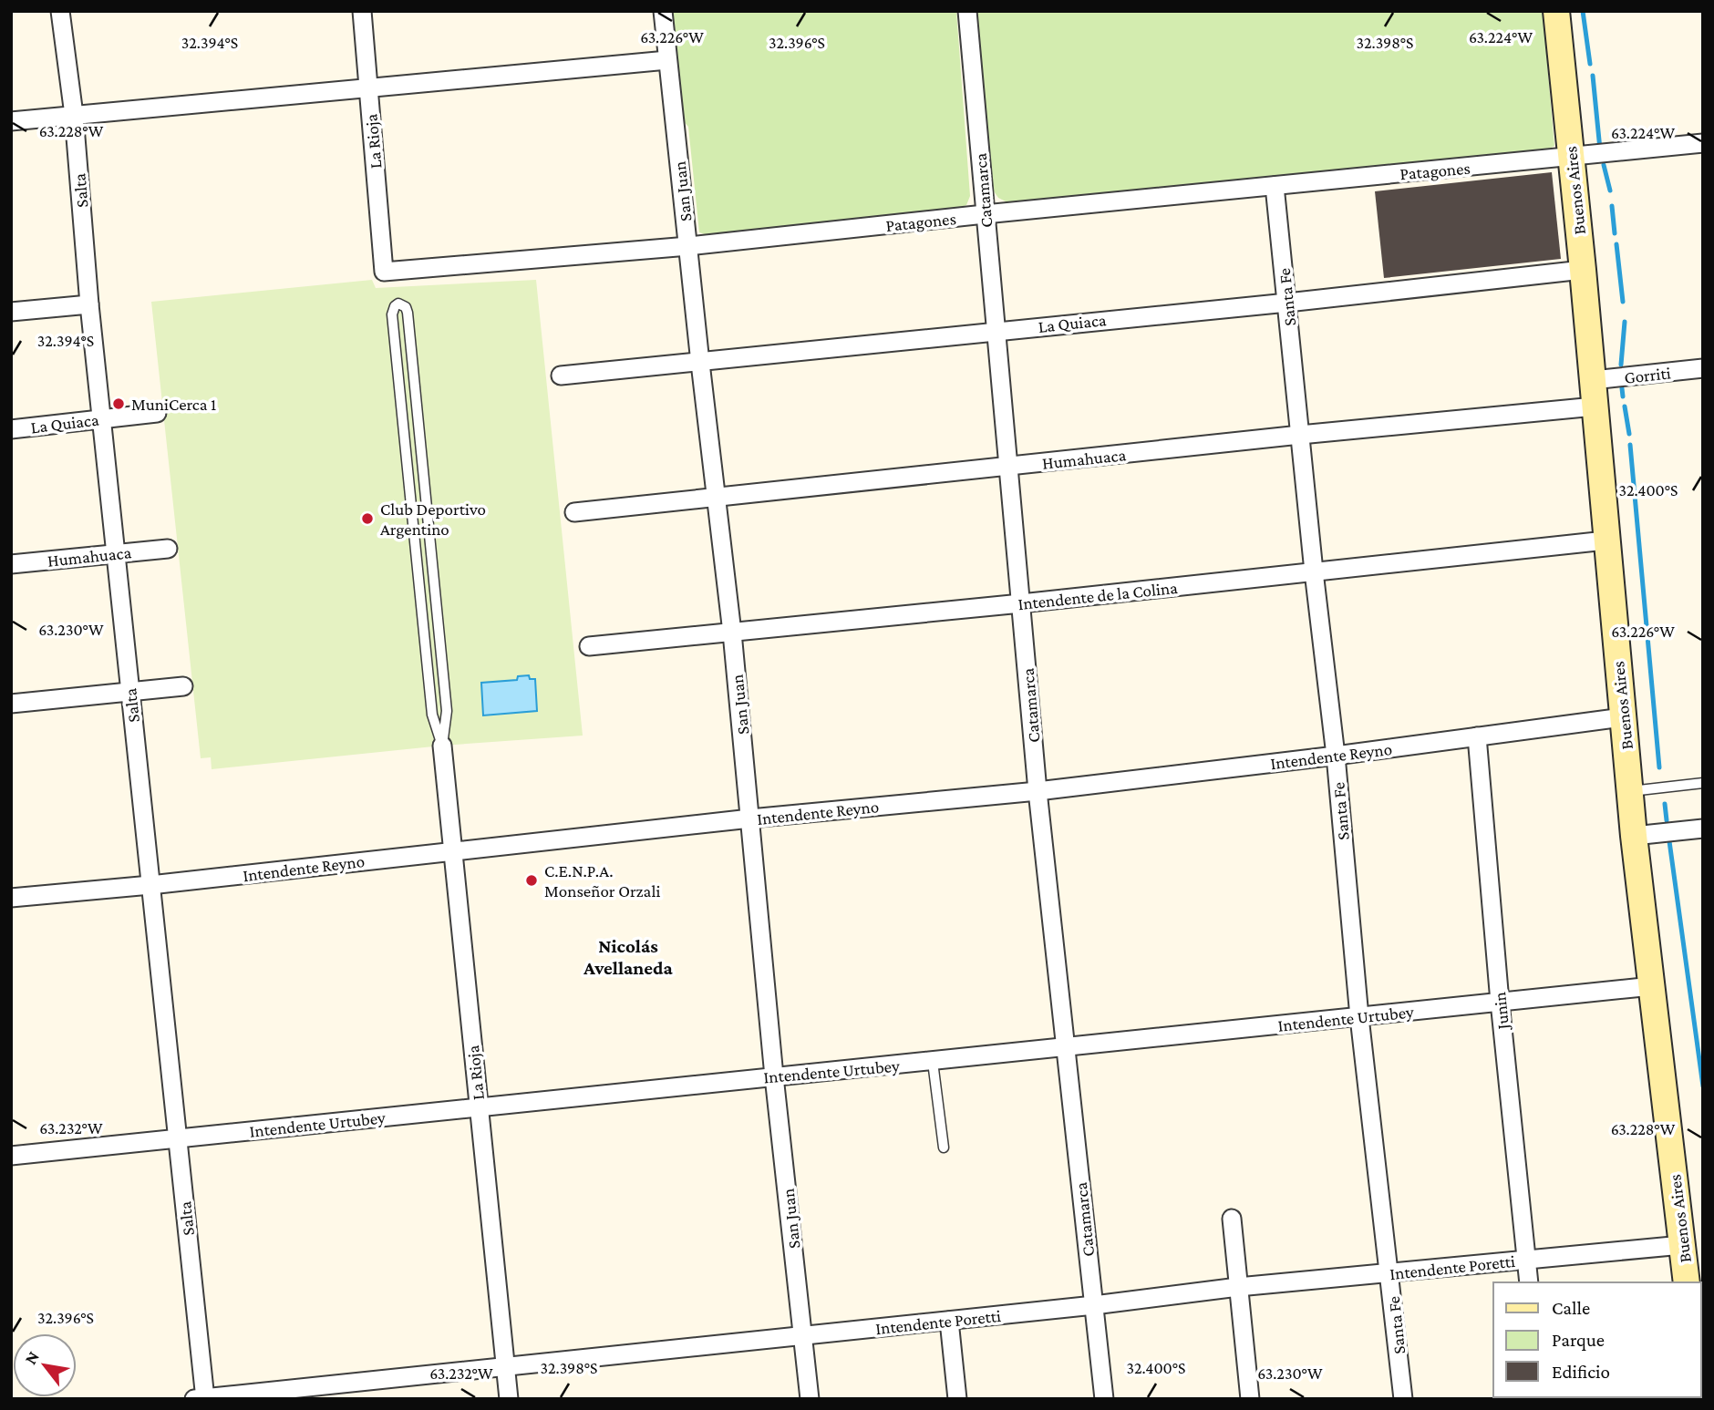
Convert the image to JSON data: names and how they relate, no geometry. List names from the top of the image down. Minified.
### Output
{"streets":{"main road":["Buenos Aires"],"street":["La Rioja","Patagones","Salta","Catamarca","San Juan","Santa Fe","La Quiaca","Gorriti","Humahuaca","Intendente de la Colina","Intendente Reyno","Junin","Intendente Urtubey","Intendente Poretti"]},"crossings":[["La Rioja","Patagones"],["La Rioja","Intendente Reyno"],["La Rioja","Intendente Urtubey"],["La Rioja","Intendente Poretti"],["Patagones","Catamarca"],["Patagones","Buenos Aires"],["Patagones","San Juan"],["Patagones","Santa Fe"],["Salta","La Quiaca"],["Salta","Humahuaca"],["Salta","Intendente Reyno"],["Salta","Intendente Urtubey"],["Salta","Intendente Poretti"],["Catamarca","La Quiaca"],["Catamarca","Humahuaca"],["Catamarca","Intendente de la Colina"],["Catamarca","Intendente Reyno"],["Catamarca","Intendente Urtubey"],["Catamarca","Intendente Poretti"],["Buenos Aires","La Quiaca"],["Buenos Aires","Gorriti"],["Buenos Aires","Humahuaca"],["Buenos Aires","Intendente de la Colina"],["Buenos Aires","Intendente Reyno"],["Buenos Aires","Intendente Urtubey"],["Buenos Aires","Intendente Poretti"],["San Juan","La Quiaca"],["San Juan","Humahuaca"],["San Juan","Intendente de la Colina"],["San Juan","Intendente Reyno"],["San Juan","Intendente Urtubey"],["San Juan","Intendente Poretti"],["Santa Fe","La Quiaca"],["Santa Fe","Humahuaca"],["Santa Fe","Intendente de la Colina"],["Santa Fe","Intendente Reyno"],["Santa Fe","Intendente Urtubey"],["Santa Fe","Intendente Poretti"],["Intendente Reyno","Junin"],["Junin","Intendente Urtubey"],["Junin","Intendente Poretti"]],"districts":["Nicolás Avellaneda"],"places":["MuniCerca 1","Club Deportivo Argentino","C.E.N.P.A. Monseñor Orzali"],"legend":["Calle","Parque","Edificio"],"north":"top left","coordinates":["63.226°W","63.224°W","32.394°S","32.396°S","32.398°S","63.228°W","32.400°S","63.230°W","63.232°W"]}
